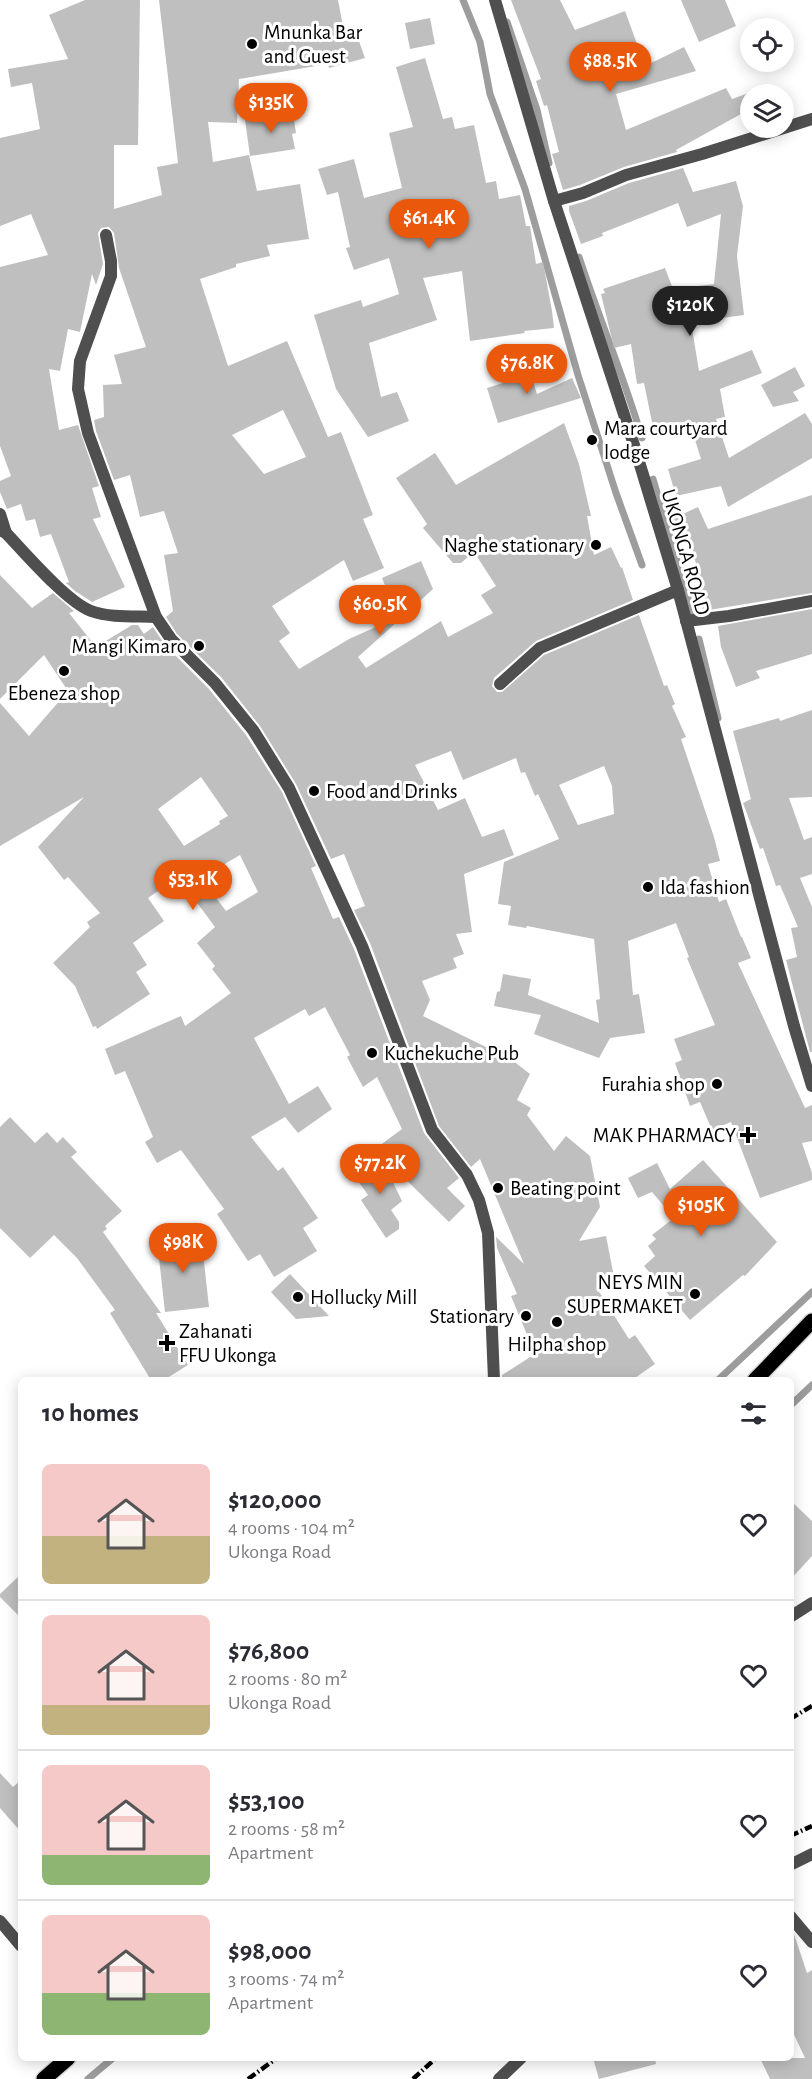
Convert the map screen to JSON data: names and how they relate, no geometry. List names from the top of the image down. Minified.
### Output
{"streets":{"street":["UKONGA ROAD"]},"places":{"other":["Mnunka Bar and Guest","Mara courtyard lodge","Naghe stationary","Mangi Kimaro","Ebeneza shop","Food and Drinks","Ida fashion","Kuchekuche Pub","Furahia shop","Beating point","NEYS MIN SUPERMAKET","Hollucky Mill","Stationary","Hilpha shop"],"health":["MAK PHARMACY","Zahanati FFU Ukonga"]},"page":{"price":["$88.5K","$135K","$61.4K","$120K","$76.8K","$60.5K","$53.1K","$77.2K","$105K","$98K"],"heading":"10 homes","list":[{"name":"$120,000","note":"4 rooms · 104 m² · Ukonga Road"},{"name":"$76,800","note":"2 rooms · 80 m² · Ukonga Road"},{"name":"$53,100","note":"2 rooms · 58 m² · Apartment"},{"name":"$98,000","note":"3 rooms · 74 m² · Apartment"}]}}
